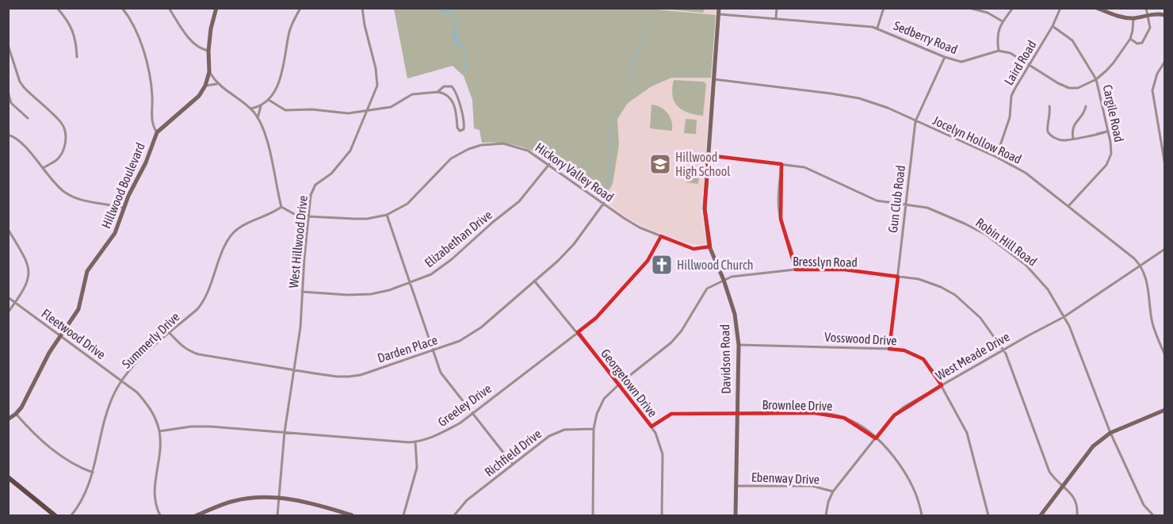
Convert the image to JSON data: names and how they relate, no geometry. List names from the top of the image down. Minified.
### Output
{"streets":{"street":["Sedberry Road","Laird Road","Cargile Road","Jocelyn Hollow Road","Hickory Valley Road","Hillwood Boulevard","Gun Club Road","Elizabethan Drive","West Hillwood Drive","Robin Hill Road","Bresslyn Road","Fleetwood Drive","Vosswood Drive","Summerly Drive","Darden Place","West Meade Drive","Davidson Road","Georgetown Drive","Greeley Drive","Brownlee Drive","Richfield Drive","Ebenway Drive"]},"crossings":[["Sedberry Road","Gun Club Road"],["Sedberry Road","Davidson Road"],["Laird Road","Cargile Road"],["Laird Road","Jocelyn Hollow Road"],["Cargile Road","Jocelyn Hollow Road"],["Jocelyn Hollow Road","Gun Club Road"],["Jocelyn Hollow Road","West Meade Drive"],["Jocelyn Hollow Road","Davidson Road"],["Hickory Valley Road","Elizabethan Drive"],["Hickory Valley Road","West Hillwood Drive"],["Hickory Valley Road","Summerly Drive"],["Hickory Valley Road","Darden Place"],["Hickory Valley Road","Davidson Road"],["Hickory Valley Road","Greeley Drive"],["Hillwood Boulevard","Fleetwood Drive"],["Gun Club Road","Robin Hill Road"],["Gun Club Road","Bresslyn Road"],["Gun Club Road","Vosswood Drive"],["Elizabethan Drive","West Hillwood Drive"],["West Hillwood Drive","Darden Place"],["West Hillwood Drive","Greeley Drive"],["Robin Hill Road","West Meade Drive"],["Robin Hill Road","Davidson Road"],["Bresslyn Road","West Meade Drive"],["Bresslyn Road","Davidson Road"],["Bresslyn Road","Georgetown Drive"],["Bresslyn Road","Richfield Drive"],["Fleetwood Drive","Summerly Drive"],["Fleetwood Drive","Greeley Drive"],["Vosswood Drive","West Meade Drive"],["Vosswood Drive","Davidson Road"],["Summerly Drive","Darden Place"],["Darden Place","Georgetown Drive"],["West Meade Drive","Brownlee Drive"],["West Meade Drive","Ebenway Drive"],["Davidson Road","Brownlee Drive"],["Davidson Road","Ebenway Drive"],["Georgetown Drive","Greeley Drive"],["Georgetown Drive","Brownlee Drive"]],"places":{"school or university":["Hillwood High School"],"church":["Hillwood Church"]}}
